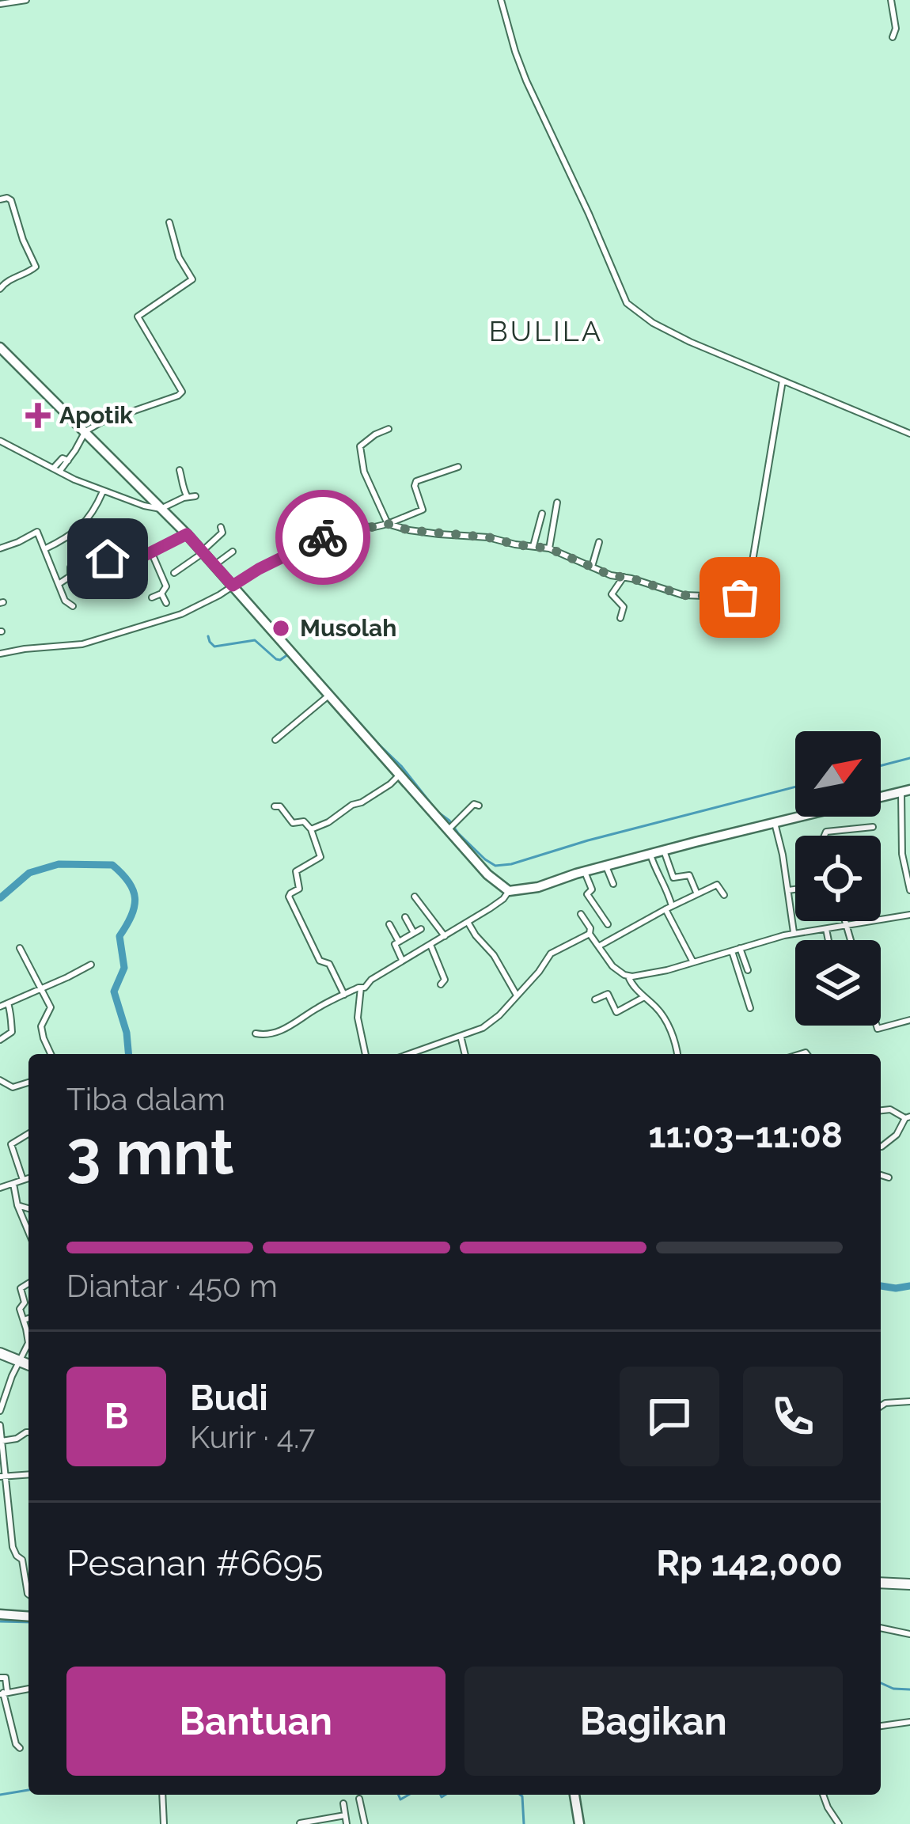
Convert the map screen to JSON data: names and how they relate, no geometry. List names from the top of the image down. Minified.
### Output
{"districts":["BULILA"],"places":{"health":["Apotik"],"other":["Musolah"]},"north":"top right","page":{"heading":["3 mnt","Tiba dalam","11:03–11:08"],"panel":["Budi","Kurir · 4.7","Pesanan #6695","Rp 142,000"],"bar":"Diantar · 450 m","round":"B","buttons":["Bantuan","Bagikan"]}}
